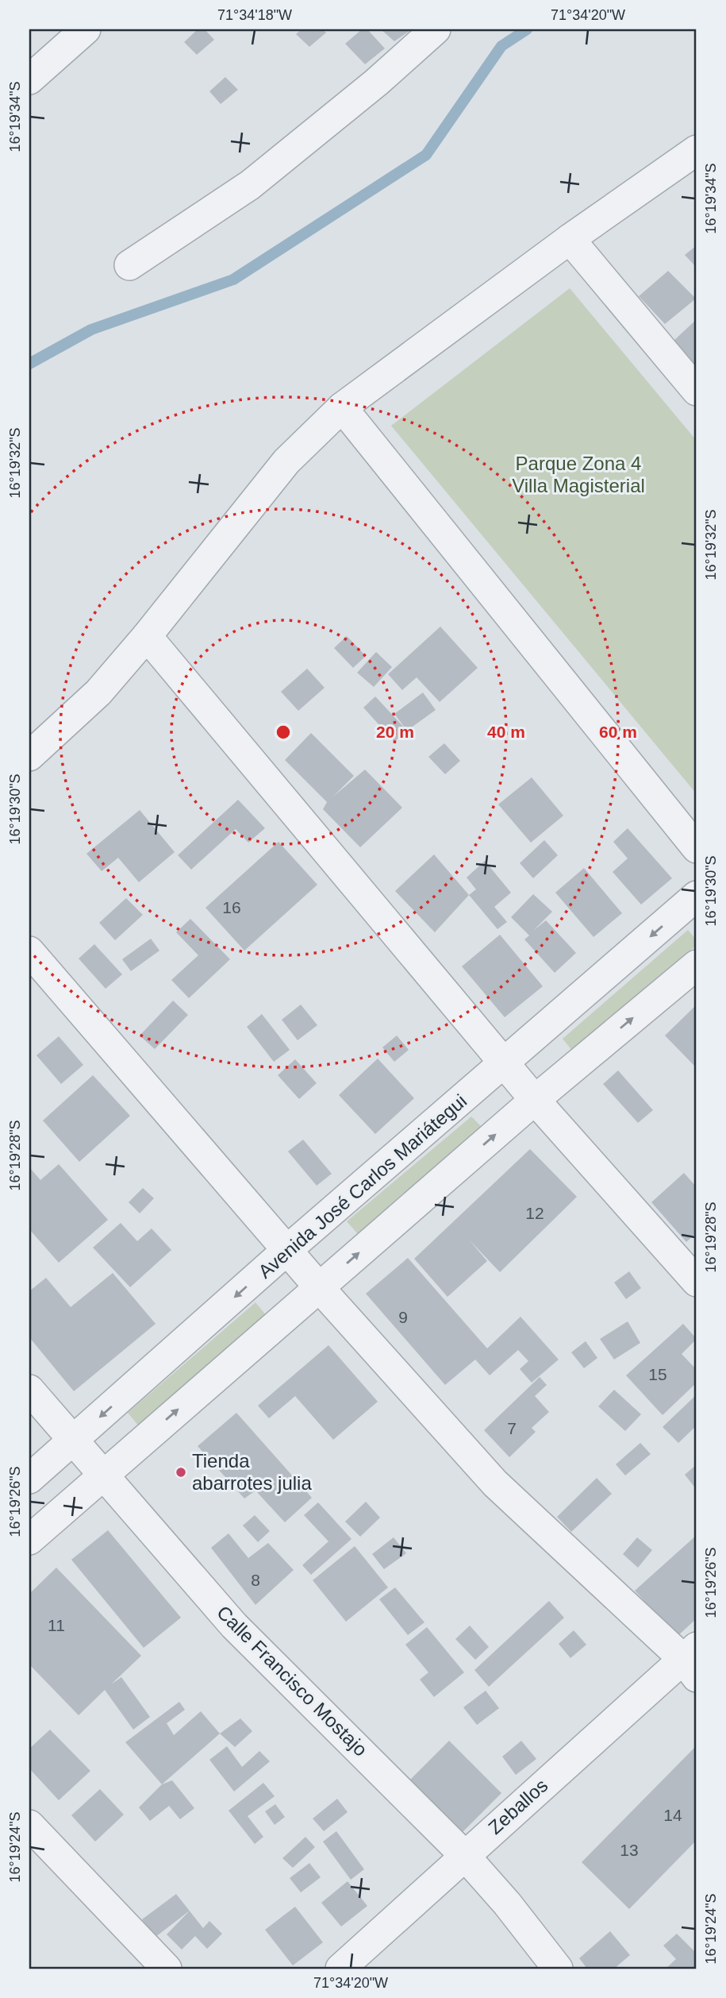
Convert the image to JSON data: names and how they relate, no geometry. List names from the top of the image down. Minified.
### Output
{"streets":{"street":["Avenida José Carlos Mariátegui","Calle Francisco Mostajo","Zeballos"]},"crossings":[["Avenida José Carlos Mariátegui","Calle Francisco Mostajo"],["Calle Francisco Mostajo","Zeballos"]],"parks":["Parque Zona 4 Villa Magisterial"],"places":["Tienda abarrotes julia"],"house_numbers":["16","12","9","15","7","8","11","14","13"],"coordinates":["71°34'18\"W","71°34'20\"W","16°19'34\"S","16°19'32\"S","16°19'30\"S","16°19'28\"S","16°19'26\"S","16°19'24\"S"],"rings":["20 m","40 m","60 m"]}
